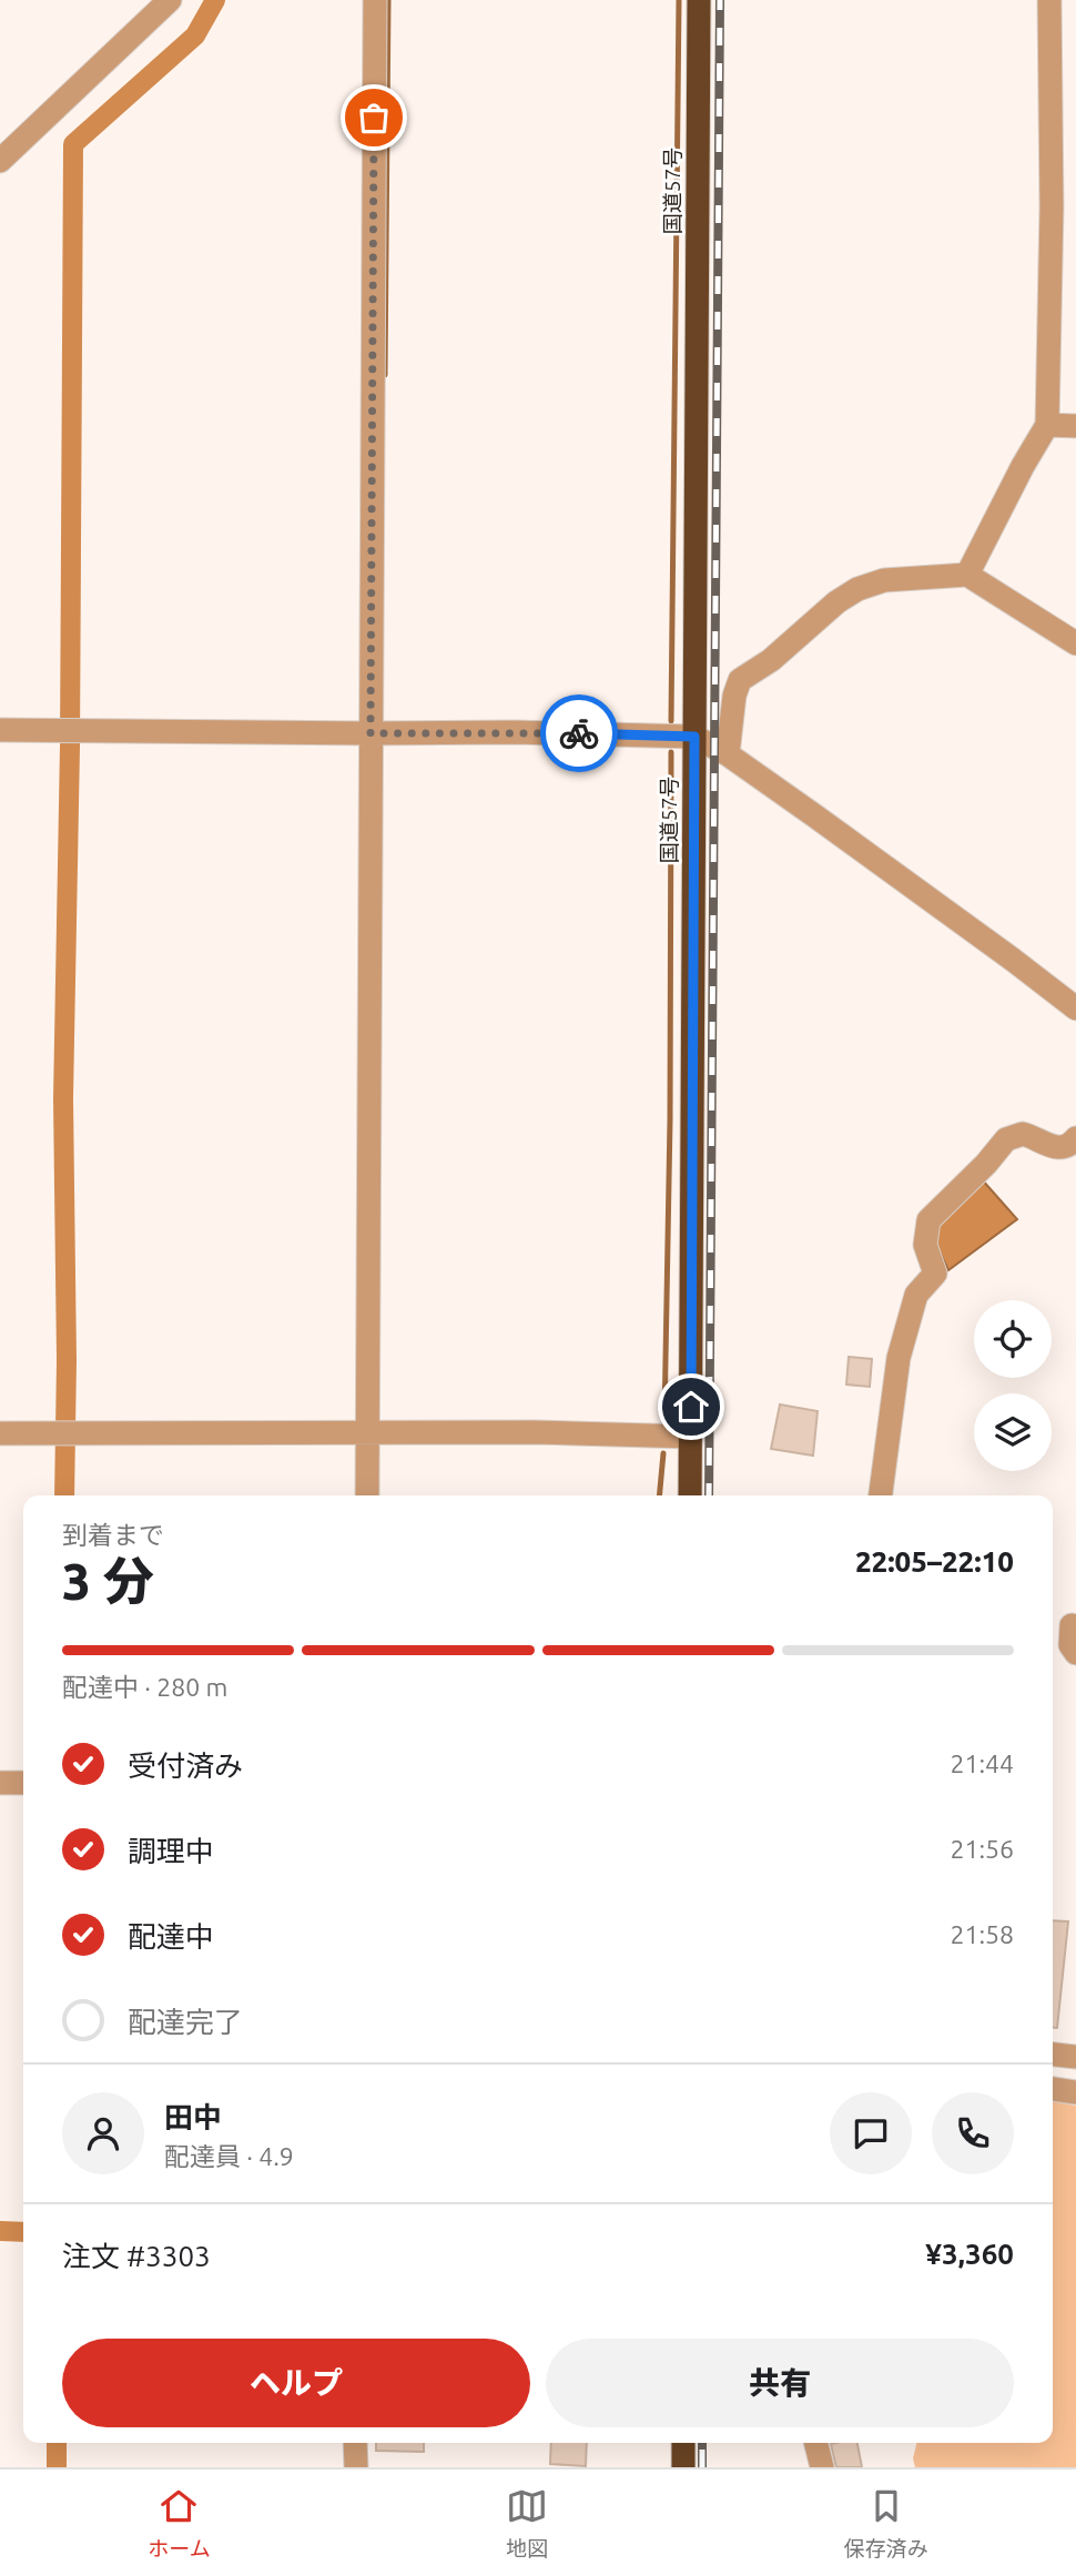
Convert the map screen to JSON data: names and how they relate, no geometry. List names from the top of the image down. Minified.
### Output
{"streets":{"highway":["国道57号"]},"page":{"heading":["3 分","到着まで","22:05–22:10"],"panel":["田中","配達員 · 4.9","注文 #3303","¥3,360"],"bar":"配達中 · 280 m","list":[["受付済み","21:44"],["調理中","21:56"],["配達中","21:58"],"配達完了"],"buttons":["ヘルプ","共有"],"tabs":["ホーム","地図","保存済み"]}}
